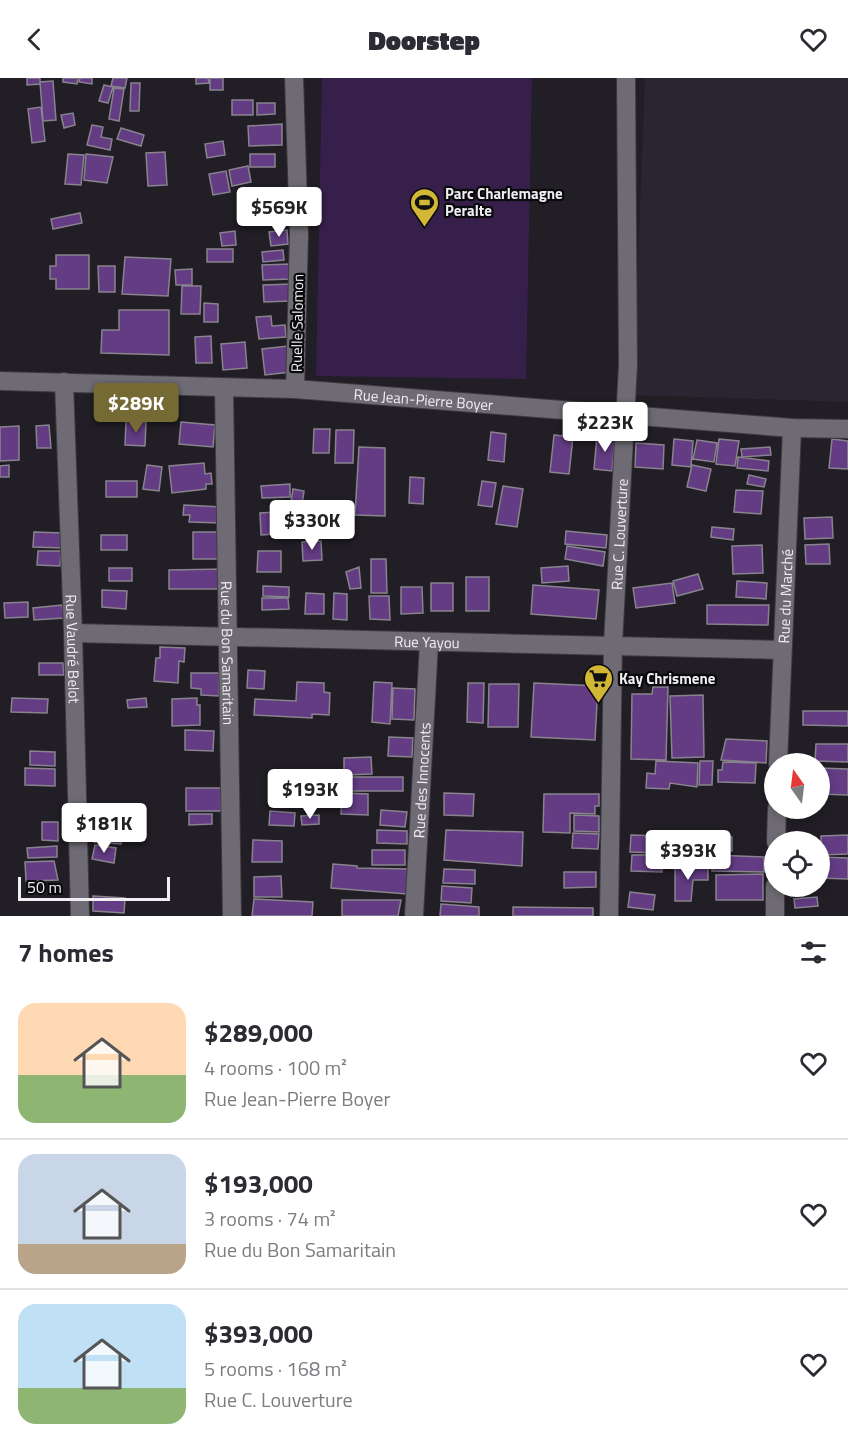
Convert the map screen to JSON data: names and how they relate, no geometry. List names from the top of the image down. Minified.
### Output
{"streets":{"street":["Ruelle Salomon","Rue Jean-Pierre Boyer","Rue C. Louverture","Rue du Marché","Rue Yayou","Rue Vaudré Belot","Rue du Bon Samaritain","Rue des Innocents"]},"crossings":[["Ruelle Salomon","Rue Jean-Pierre Boyer"],["Rue Jean-Pierre Boyer","Rue C. Louverture"],["Rue Jean-Pierre Boyer","Rue du Marché"],["Rue Jean-Pierre Boyer","Rue Vaudré Belot"],["Rue Jean-Pierre Boyer","Rue du Bon Samaritain"],["Rue C. Louverture","Rue Yayou"],["Rue du Marché","Rue Yayou"],["Rue Yayou","Rue Vaudré Belot"],["Rue Yayou","Rue du Bon Samaritain"],["Rue Yayou","Rue des Innocents"]],"places":{"sports":["Parc Charlemagne Peralte"],"supermarket":["Kay Chrismene"]},"scale_bar":"50 m","north":"top","page":{"header":"Doorstep","price":["$569K","$289K","$223K","$330K","$193K","$181K","$393K"],"scale":"50 m","heading":"7 homes","list":[{"name":"$289,000","note":"4 rooms · 100 m² · Rue Jean-Pierre Boyer"},{"name":"$193,000","note":"3 rooms · 74 m² · Rue du Bon Samaritain"},{"name":"$393,000","note":"5 rooms · 168 m² · Rue C. Louverture"}]}}
